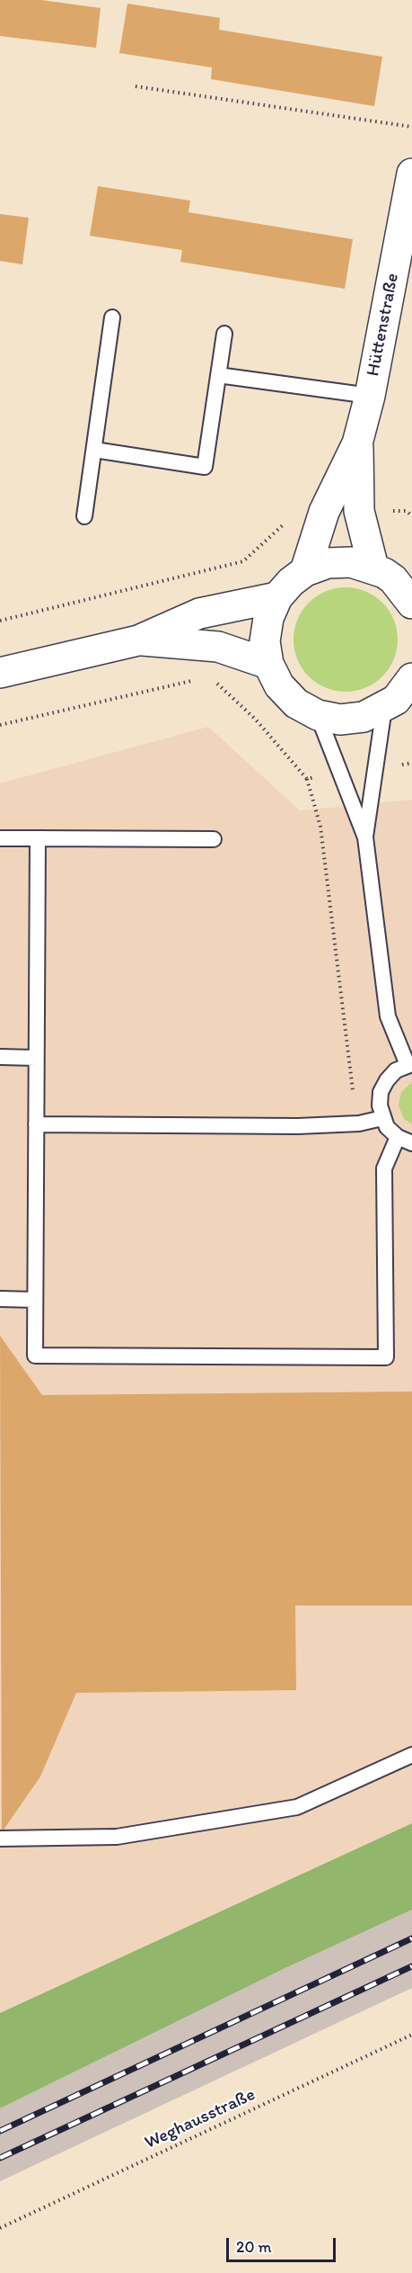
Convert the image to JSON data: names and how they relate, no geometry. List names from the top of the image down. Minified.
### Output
{"streets":{"street":["Hüttenstraße"],"path":["Weghausstraße"]},"scale_bar":"20 m"}
